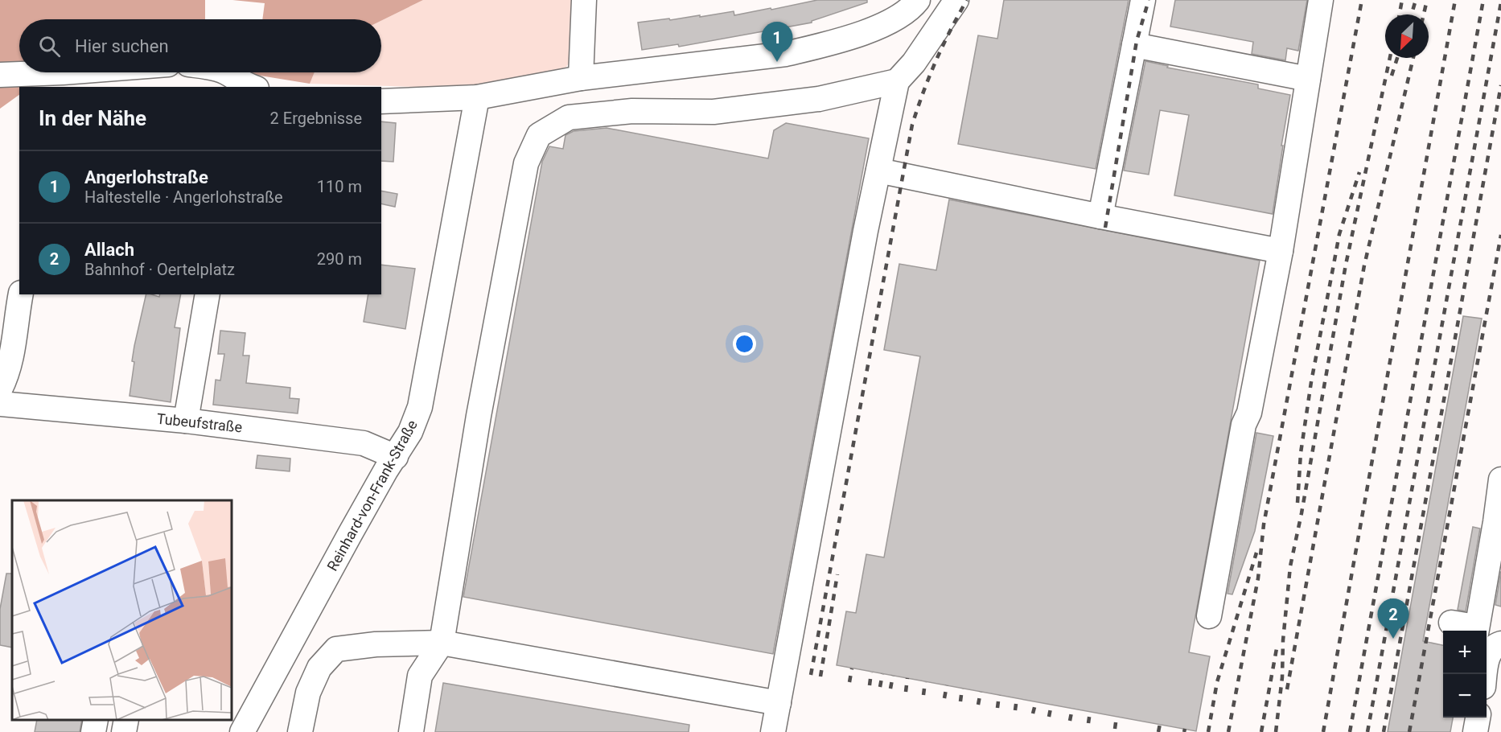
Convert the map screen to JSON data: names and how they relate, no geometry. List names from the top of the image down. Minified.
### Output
{"streets":{"street":["Tubeufstraße","Reinhard-von-Frank-Straße"]},"crossings":[["Tubeufstraße","Reinhard-von-Frank-Straße"]],"north":"bottom left","page":{"search":"Hier suchen","pins":["1","2"],"heading":["In der Nähe","2 Ergebnisse"],"list":[{"mark":"1","name":"Angerlohstraße","note":"Haltestelle · Angerlohstraße","value":"110 m"},{"mark":"2","name":"Allach","note":"Bahnhof · Oertelplatz","value":"290 m"}],"map_buttons":["+","−"]}}
